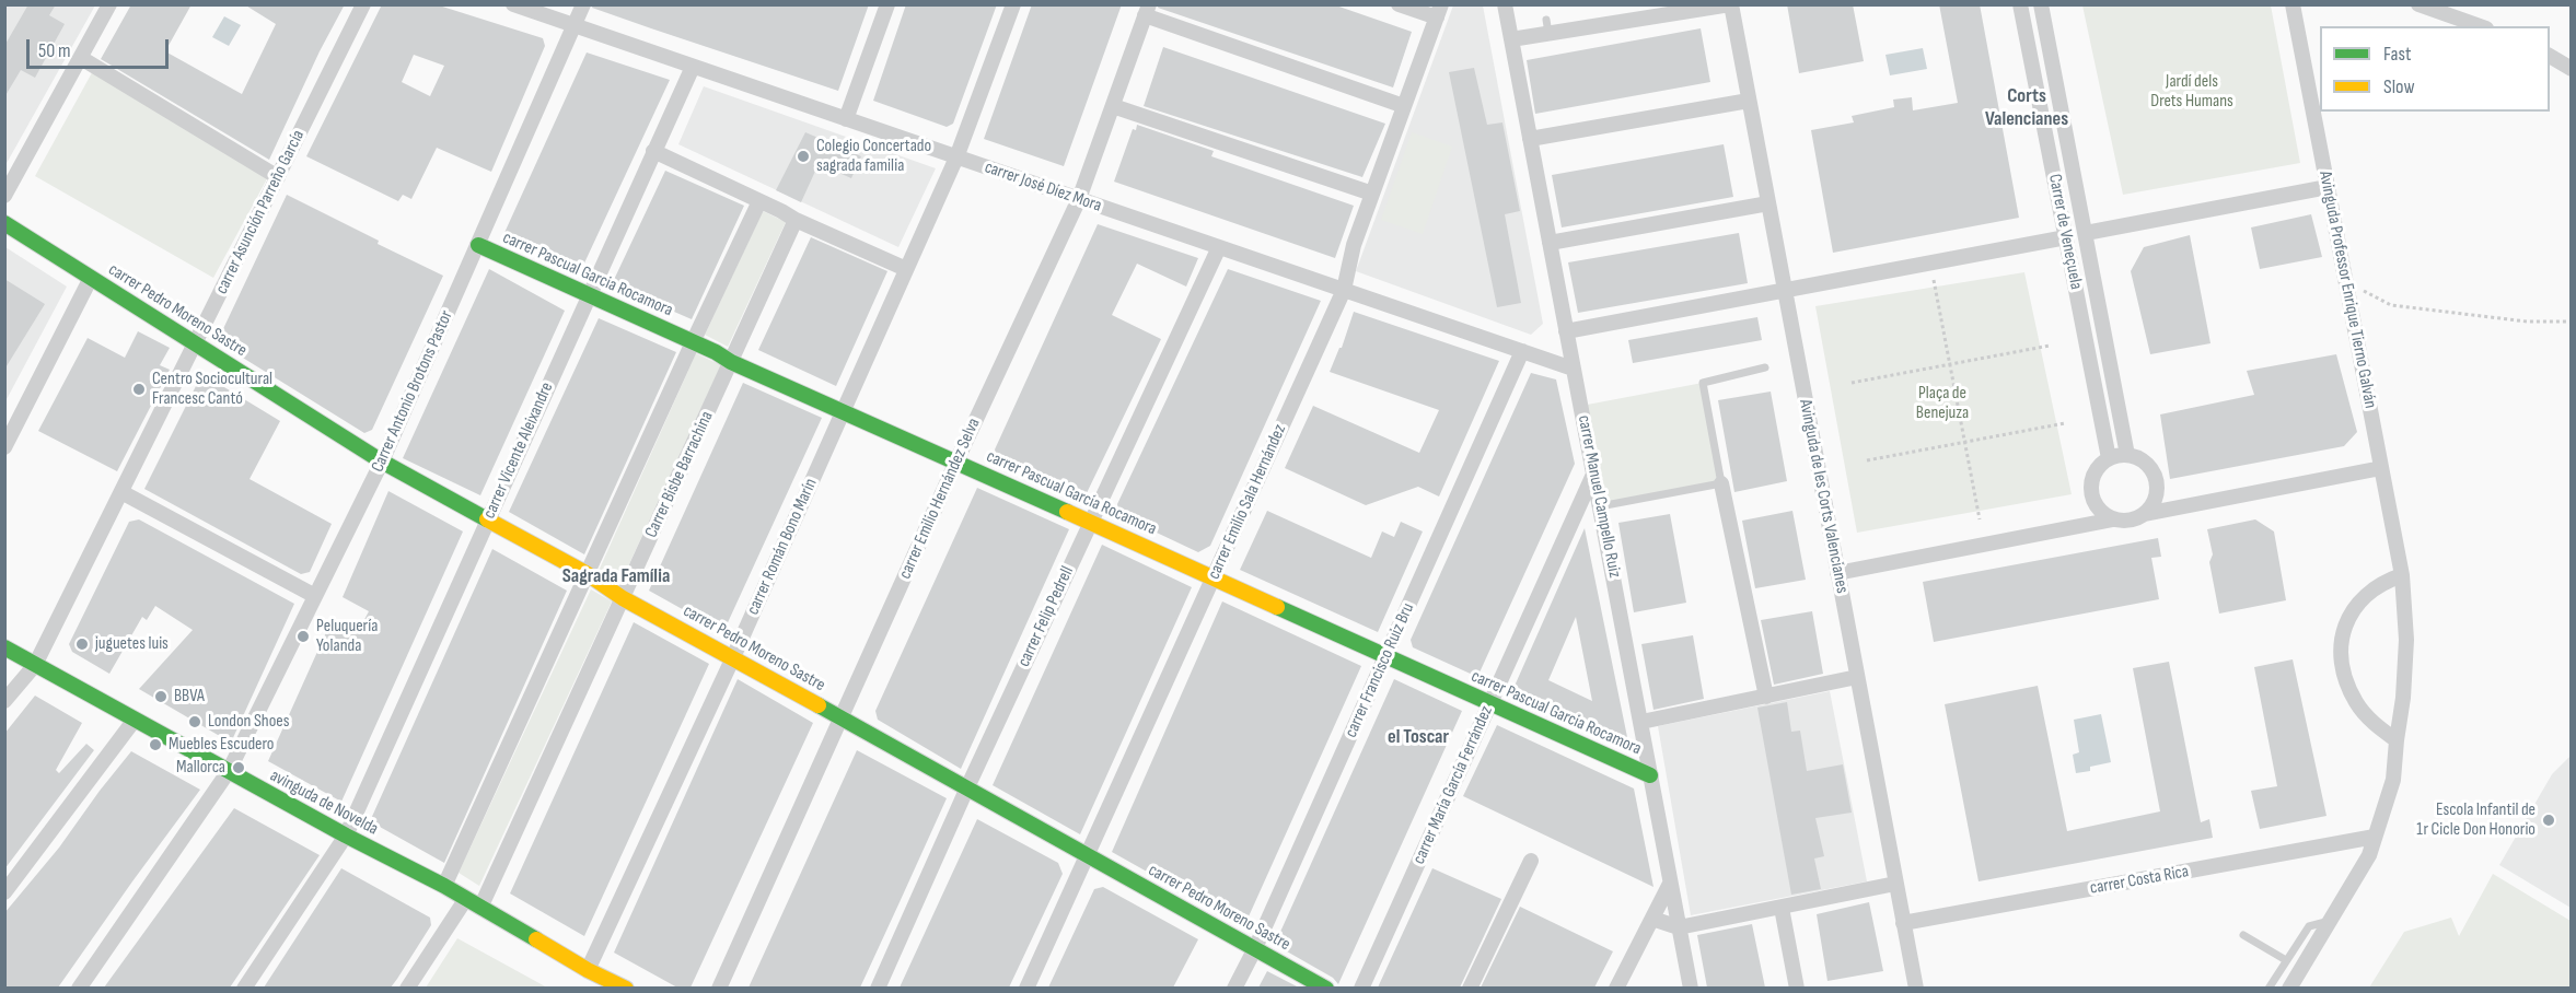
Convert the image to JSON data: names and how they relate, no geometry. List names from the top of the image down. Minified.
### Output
{"streets":{"street":["carrer José Díez Mora","carrer Asunción Parreño García","Carrer de Veneçuela","carrer Pascual Garcia Rocamora","Avinguda Professor Enrique Tierno Galván","carrer Pedro Moreno Sastre","Carrer Antonio Brotons Pastor","carrer Vicente Aleixandre","Carrer Bisbe Barrachina","carrer Manuel Campello Ruiz","Avinguda de les Corts Valencianes","carrer Emilio Hernández Selva","carrer Emilio Sala Hernández","carrer Román Bono Marín","carrer Felip Pedrell","carrer Francisco Ruiz Bru","carrer María García Ferrández","avinguda de Novelda","carrer Costa Rica"]},"crossings":[["carrer José Díez Mora","Carrer Antonio Brotons Pastor"],["carrer José Díez Mora","carrer Vicente Aleixandre"],["carrer José Díez Mora","carrer Manuel Campello Ruiz"],["carrer José Díez Mora","carrer Emilio Hernández Selva"],["carrer José Díez Mora","carrer Emilio Sala Hernández"],["carrer José Díez Mora","carrer Román Bono Marín"],["carrer José Díez Mora","carrer Felip Pedrell"],["carrer José Díez Mora","carrer Francisco Ruiz Bru"],["carrer Asunción Parreño García","carrer Pedro Moreno Sastre"],["carrer Asunción Parreño García","avinguda de Novelda"],["carrer Pascual Garcia Rocamora","Carrer Antonio Brotons Pastor"],["carrer Pascual Garcia Rocamora","carrer Vicente Aleixandre"],["carrer Pascual Garcia Rocamora","Carrer Bisbe Barrachina"],["carrer Pascual Garcia Rocamora","carrer Manuel Campello Ruiz"],["carrer Pascual Garcia Rocamora","carrer Emilio Hernández Selva"],["carrer Pascual Garcia Rocamora","carrer Emilio Sala Hernández"],["carrer Pascual Garcia Rocamora","carrer Román Bono Marín"],["carrer Pascual Garcia Rocamora","carrer Felip Pedrell"],["carrer Pascual Garcia Rocamora","carrer Francisco Ruiz Bru"],["carrer Pascual Garcia Rocamora","carrer María García Ferrández"],["Avinguda Professor Enrique Tierno Galván","carrer Costa Rica"],["carrer Pedro Moreno Sastre","Carrer Antonio Brotons Pastor"],["carrer Pedro Moreno Sastre","carrer Vicente Aleixandre"],["carrer Pedro Moreno Sastre","Carrer Bisbe Barrachina"],["carrer Pedro Moreno Sastre","carrer Emilio Hernández Selva"],["carrer Pedro Moreno Sastre","carrer Emilio Sala Hernández"],["carrer Pedro Moreno Sastre","carrer Román Bono Marín"],["carrer Pedro Moreno Sastre","carrer Felip Pedrell"],["carrer Pedro Moreno Sastre","carrer Francisco Ruiz Bru"],["Carrer Antonio Brotons Pastor","avinguda de Novelda"],["carrer Vicente Aleixandre","avinguda de Novelda"],["Carrer Bisbe Barrachina","avinguda de Novelda"],["carrer Manuel Campello Ruiz","carrer María García Ferrández"],["Avinguda de les Corts Valencianes","carrer Costa Rica"],["carrer Román Bono Marín","avinguda de Novelda"]],"districts":["Corts Valencianes","Sagrada Família","el Toscar"],"parks":["Jardí dels Drets Humans","Plaça de Benejuza"],"places":["Colegio Concertado sagrada familia","Centro Sociocultural Francesc Cantó","Peluquería Yolanda","juguetes luis","BBVA","London Shoes","Muebles Escudero","Mallorca","Escola Infantil de 1r Cicle Don Honorio"],"legend":["Fast","Slow"],"scale_bar":"50 m"}
